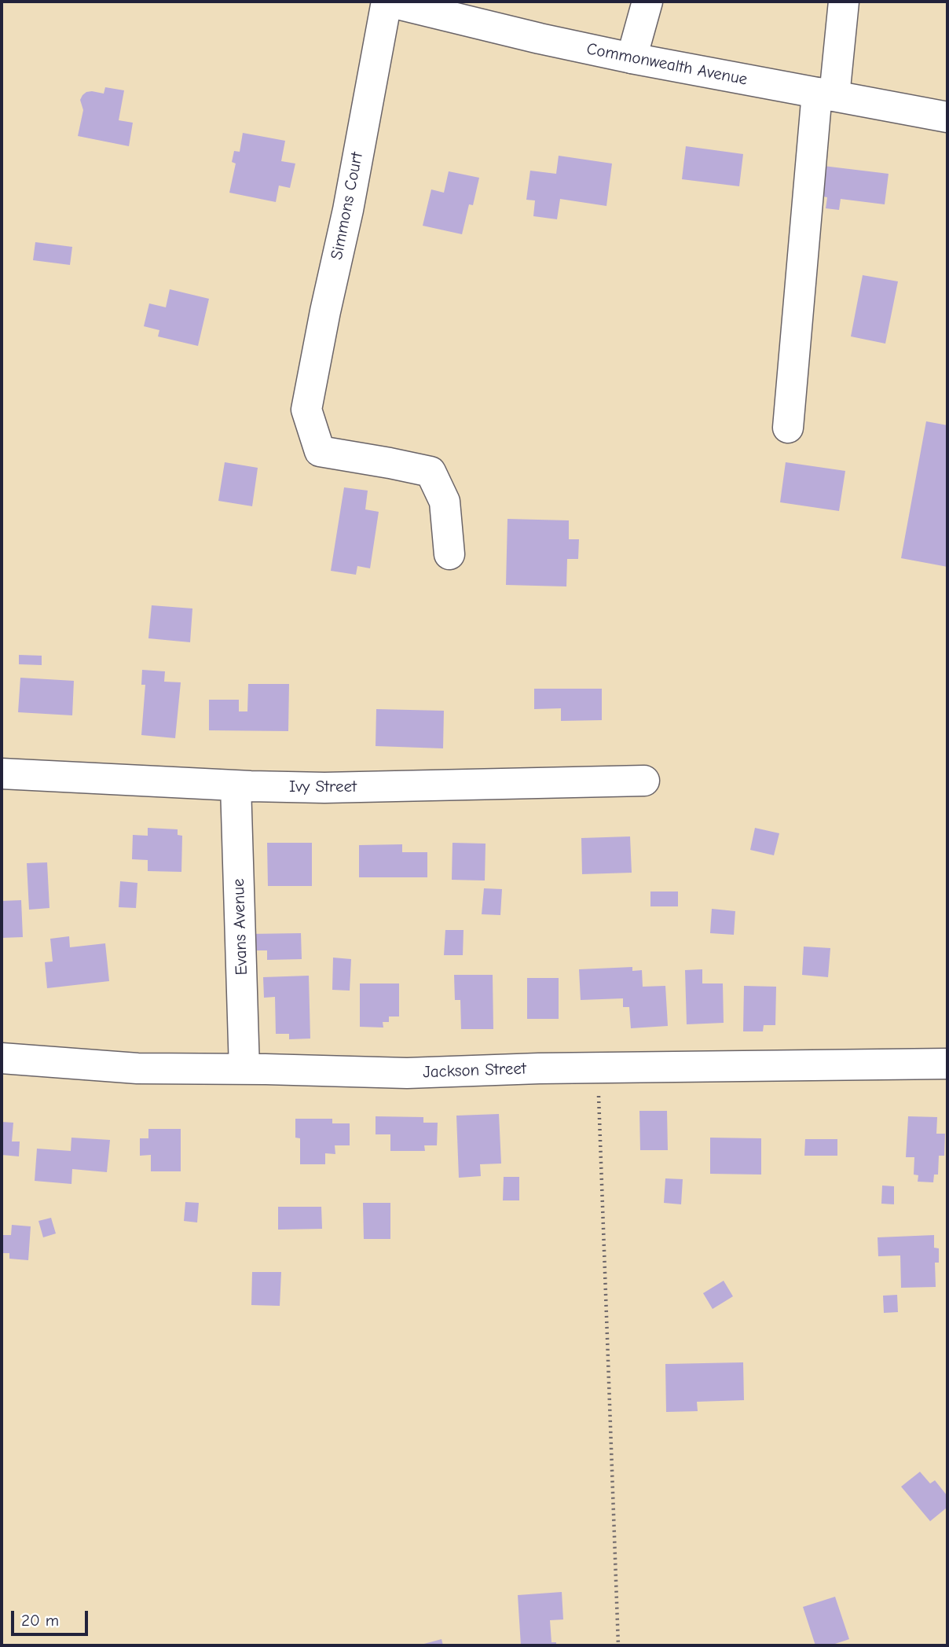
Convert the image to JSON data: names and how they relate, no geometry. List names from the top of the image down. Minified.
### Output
{"streets":{"street":["Commonwealth Avenue","Simmons Court","Ivy Street","Evans Avenue","Jackson Street"]},"crossings":[["Commonwealth Avenue","Simmons Court"],["Ivy Street","Evans Avenue"],["Evans Avenue","Jackson Street"]],"scale_bar":"20 m"}
